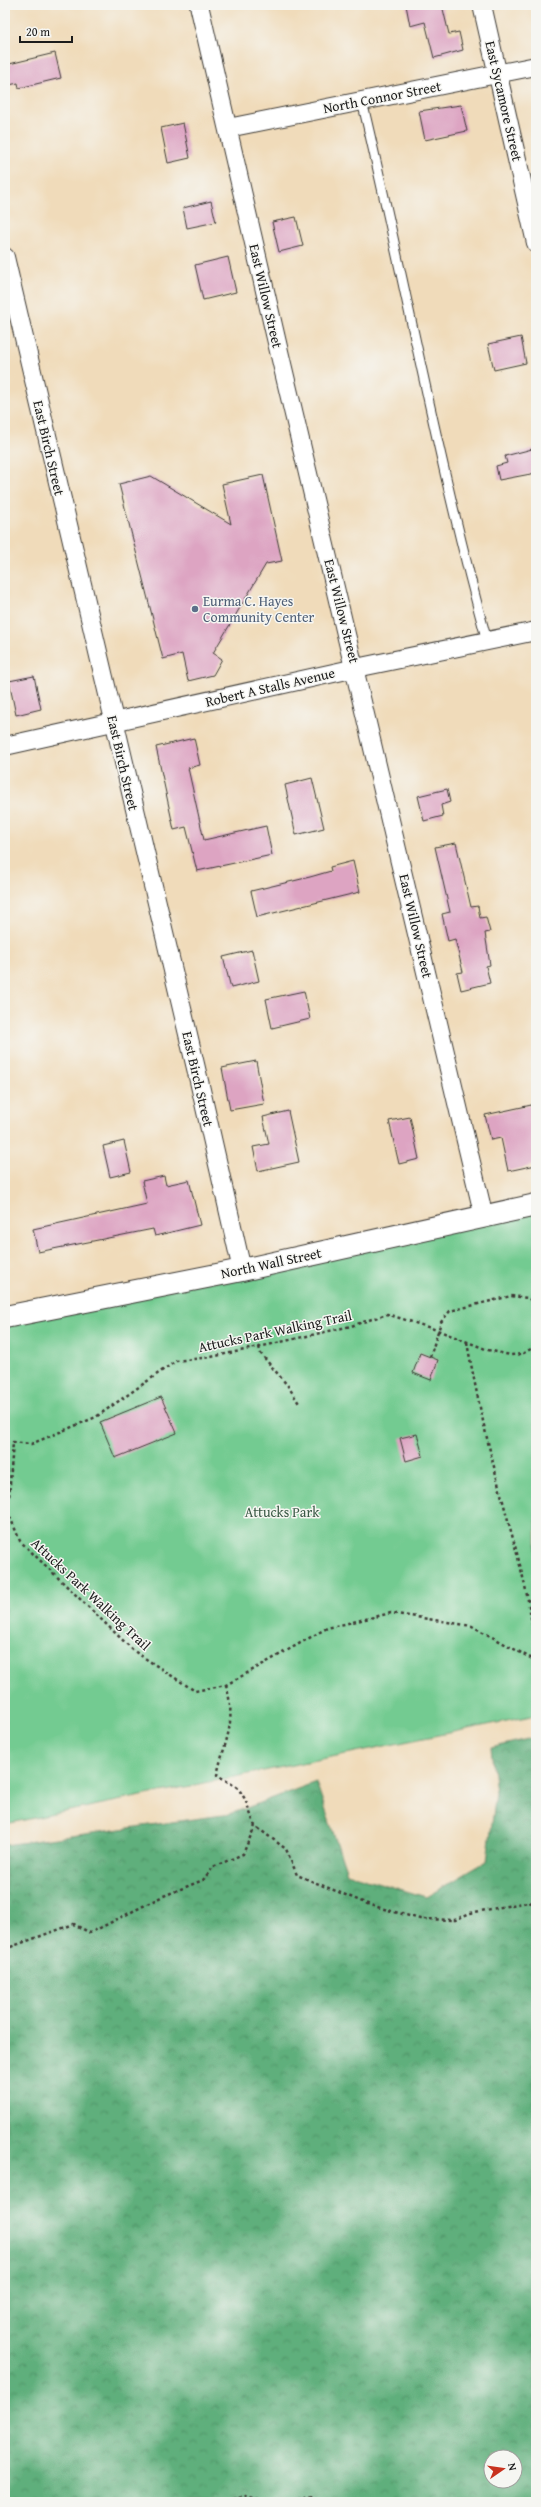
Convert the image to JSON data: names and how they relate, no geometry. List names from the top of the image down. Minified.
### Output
{"streets":{"street":["North Connor Street","East Sycamore Street","East Willow Street","East Birch Street","Robert A Stalls Avenue","North Wall Street"],"path":["Attucks Park Walking Trail"]},"crossings":[["North Connor Street","East Sycamore Street"],["North Connor Street","East Willow Street"],["East Willow Street","Robert A Stalls Avenue"],["East Willow Street","North Wall Street"],["East Birch Street","Robert A Stalls Avenue"],["East Birch Street","North Wall Street"]],"parks":["Attucks Park"],"places":["Eurma C. Hayes Community Center"],"scale_bar":"20 m","north":"right"}
